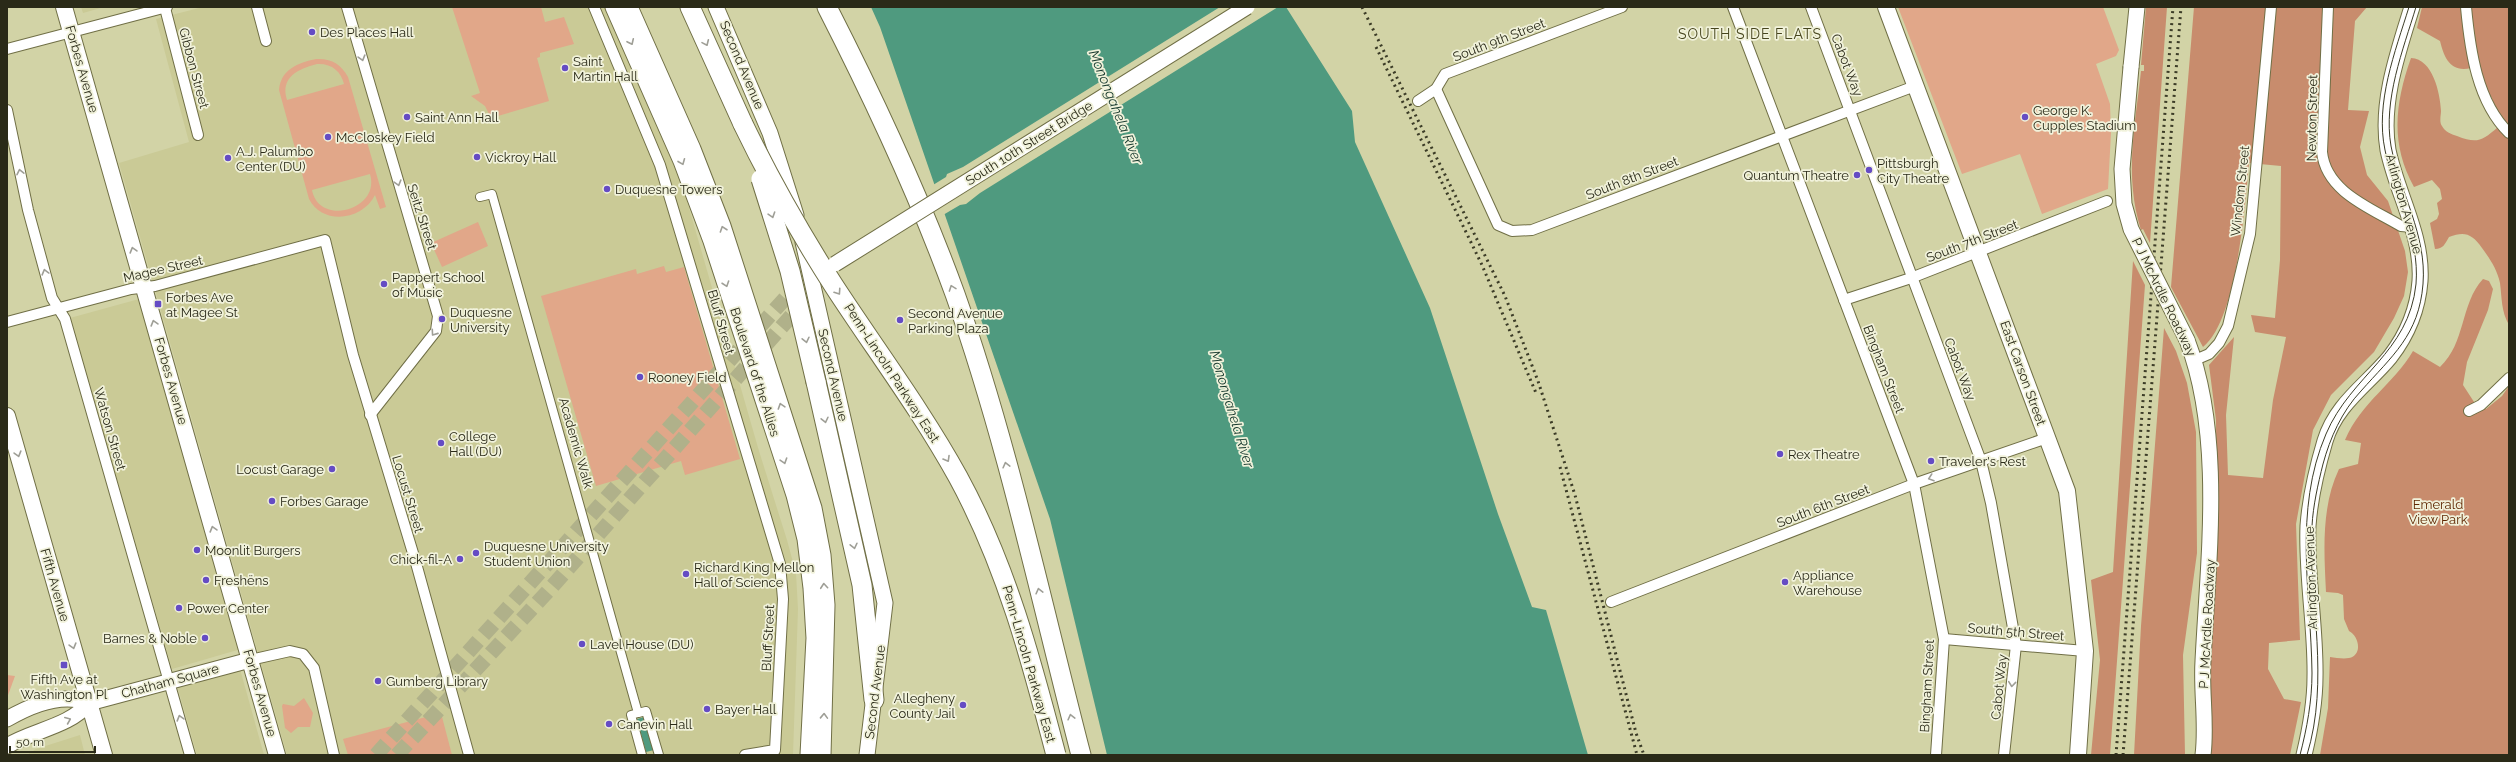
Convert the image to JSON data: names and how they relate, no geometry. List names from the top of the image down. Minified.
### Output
{"streets":{"highway":["Boulevard of the Allies","Penn-Lincoln Parkway East"],"main road":["Second Avenue","Forbes Avenue","South 10th Street Bridge","Arlington Avenue","P J McArdle Roadway","East Carson Street","Fifth Avenue","Chatham Square"],"street":["South 9th Street","Cabot Way","Gibbon Street","Newton Street","South 8th Street","Windom Street","Seitz Street","South 7th Street","Magee Street","Bluff Street","Bingham Street","Watson Street","Academic Walk","Locust Street","South 6th Street","South 5th Street"]},"crossings":[["South 9th Street","South 8th Street"],["Second Avenue","South 10th Street Bridge"],["Cabot Way","South 8th Street"],["Cabot Way","South 7th Street"],["Cabot Way","South 6th Street"],["Cabot Way","South 5th Street"],["Forbes Avenue","Magee Street"],["Forbes Avenue","Chatham Square"],["Newton Street","Arlington Avenue"],["South 8th Street","Bingham Street"],["South 8th Street","East Carson Street"],["Windom Street","P J McArdle Roadway"],["Seitz Street","Locust Street"],["South 7th Street","Bingham Street"],["South 7th Street","East Carson Street"],["Magee Street","Watson Street"],["Magee Street","Locust Street"],["Bingham Street","South 6th Street"],["Bingham Street","South 5th Street"],["East Carson Street","South 6th Street"],["East Carson Street","South 5th Street"],["Watson Street","Chatham Square"],["Fifth Avenue","Chatham Square"]],"one_way":["Forbes Avenue","Seitz Street","Watson Street","Fifth Avenue"],"districts":["SOUTH SIDE FLATS"],"water":["Monongahela River"],"parks":["Emerald View Park"],"places":{"other":["Des Places Hall","Saint Martin Hall","Saint Ann Hall","George K. Cupples Stadium","McCloskey Field","Vickroy Hall","A.J. Palumbo Center (DU)","Pittsburgh City Theatre","Quantum Theatre","Duquesne Towers","Pappert School of Music","Duquesne University","Second Avenue Parking Plaza","Rooney Field","College Hall (DU)","Rex Theatre","Traveler's Rest","Locust Garage","Forbes Garage","Moonlit Burgers","Duquesne University Student Union","Chick-fil-A","Richard King Mellon Hall of Science","Freshëns","Appliance Warehouse","Power Center","Barnes & Noble","Lavel House (DU)","Gumberg Library","Allegheny County Jail","Bayer Hall","Canevin Hall"],"transit":["Forbes Ave at Magee St","Fifth Ave at Washington Pl"]},"scale_bar":"50 m"}
